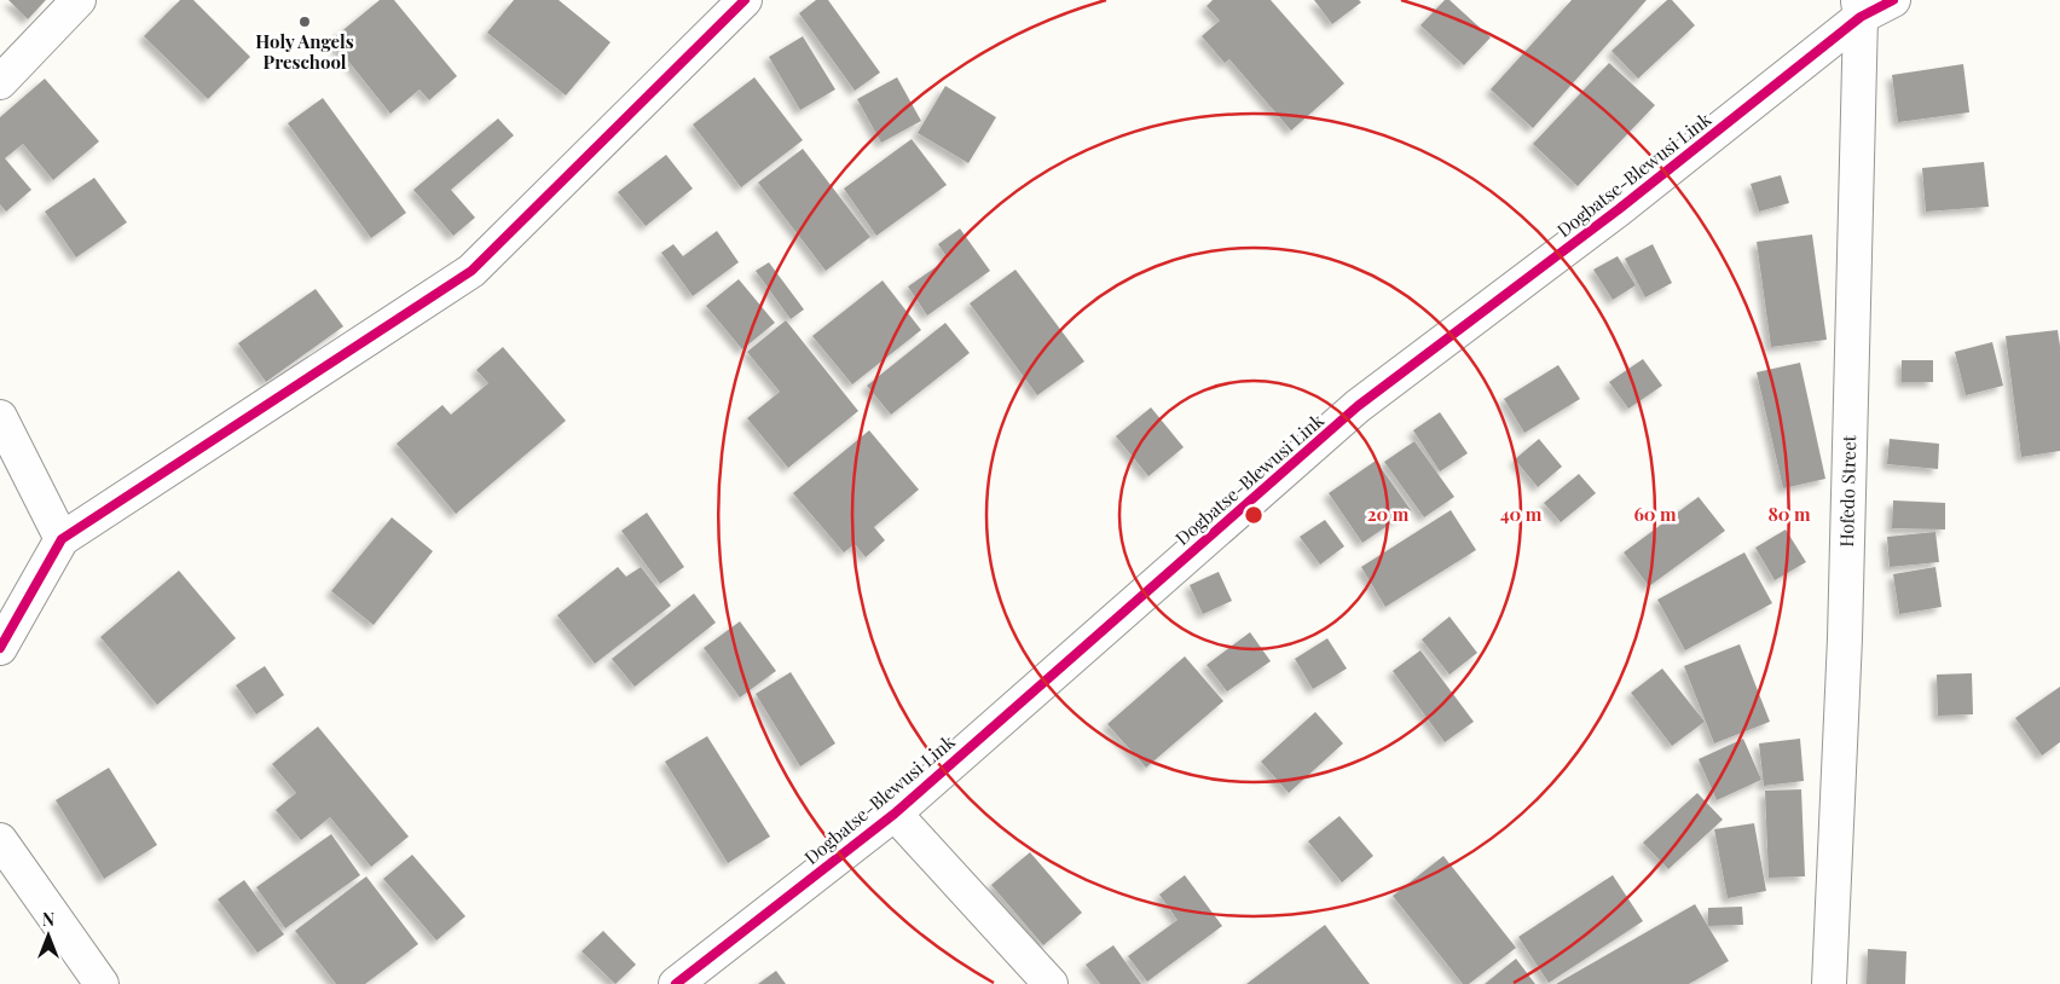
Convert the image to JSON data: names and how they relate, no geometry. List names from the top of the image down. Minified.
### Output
{"streets":{"street":["Dogbatse-Blewusi Link","Hofedo Street"]},"crossings":[["Dogbatse-Blewusi Link","Hofedo Street"]],"places":["Holy Angels Preschool"],"north":"top","rings":["20 m","40 m","60 m","80 m"]}
